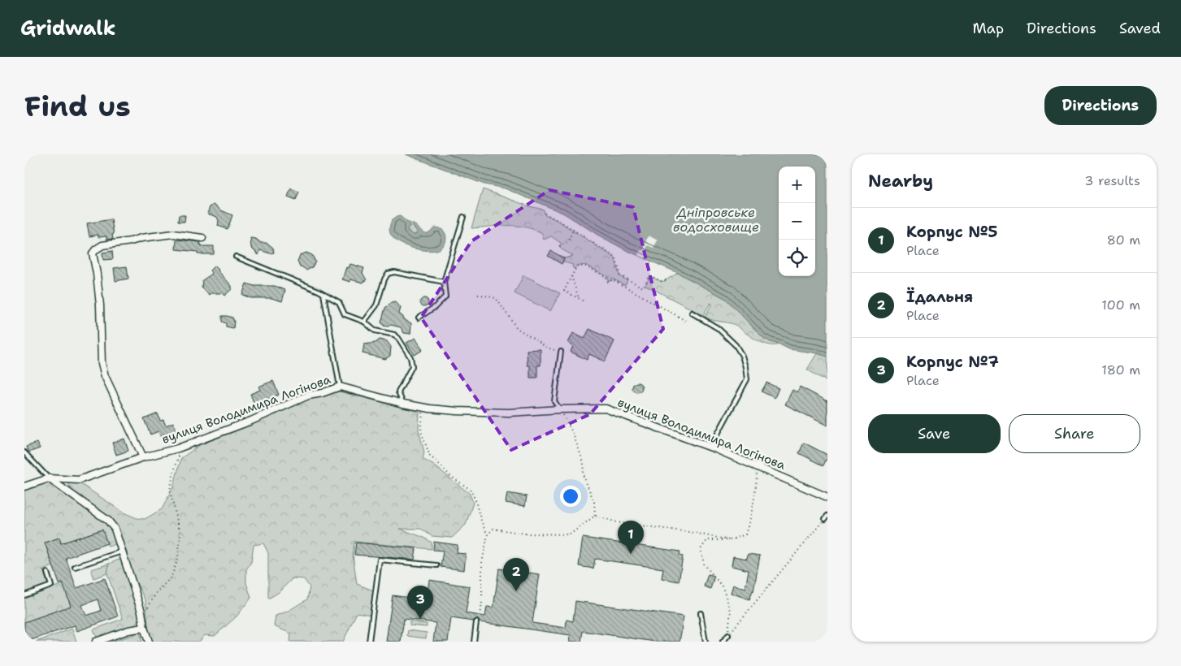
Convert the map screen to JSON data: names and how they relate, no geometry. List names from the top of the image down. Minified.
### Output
{"streets":{"street":["вулиця Володимира Логінова"]},"water":["Дніпровське водосховище"],"page":{"header":"Gridwalk","nav":["Map","Directions","Saved"],"buttons":["Directions",["Save","Share"]],"title":"Find us","heading":["Nearby","3 results"],"map_buttons":["+","−"],"list":[{"mark":"1","name":"Корпус №5","note":"Place","value":"80 m"},{"mark":"2","name":"Їдальня","note":"Place","value":"100 m"},{"mark":"3","name":"Корпус №7","note":"Place","value":"180 m"}],"pins":["1","2","3"]}}
